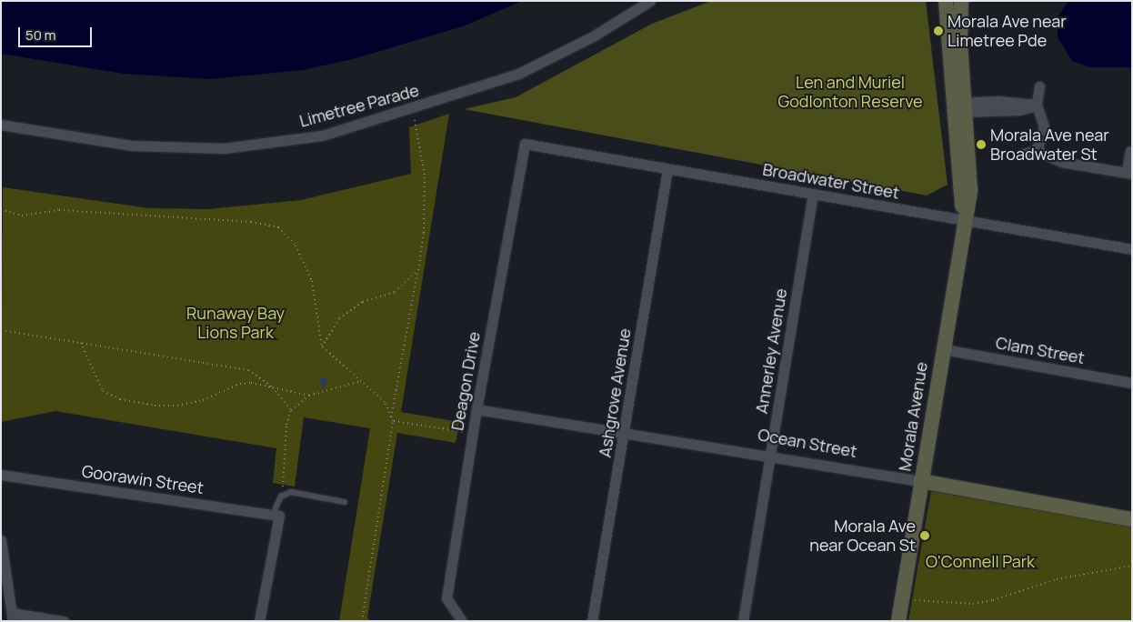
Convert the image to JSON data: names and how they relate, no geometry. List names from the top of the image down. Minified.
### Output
{"streets":{"main road":["Morala Avenue","Ocean Street"],"street":["Limetree Parade","Broadwater Street","Clam Street","Annerley Avenue","Deagon Drive","Ashgrove Avenue","Goorawin Street"]},"crossings":[["Broadwater Street","Annerley Avenue"],["Broadwater Street","Deagon Drive"],["Broadwater Street","Ashgrove Avenue"],["Broadwater Street","Morala Avenue"],["Clam Street","Morala Avenue"],["Annerley Avenue","Ocean Street"],["Deagon Drive","Ocean Street"],["Ashgrove Avenue","Ocean Street"],["Morala Avenue","Ocean Street"]],"parks":["Len and Muriel Godlonton Reserve","Runaway Bay Lions Park","O'Connell Park"],"places":["Morala Ave near Limetree Pde","Morala Ave near Broadwater St","Morala Ave near Ocean St"],"scale_bar":"50 m"}
